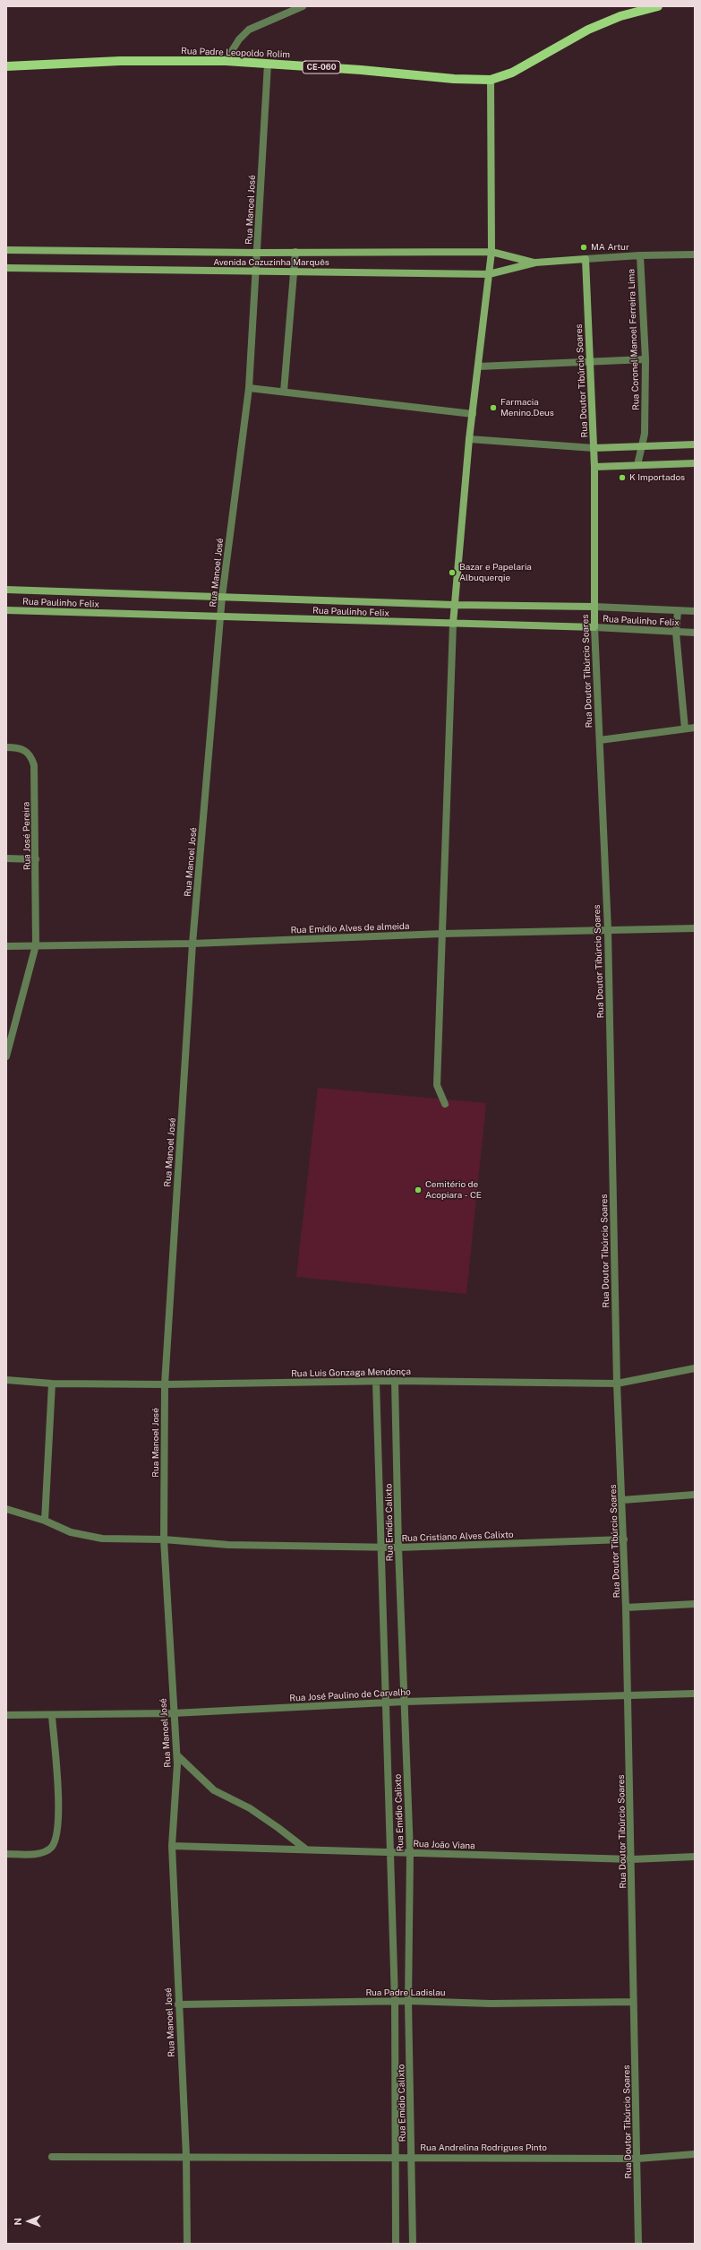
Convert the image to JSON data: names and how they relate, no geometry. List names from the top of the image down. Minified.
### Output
{"streets":{"main road":["Rua Padre Leopoldo Rolim","CE-060","Avenida Cazuzinha Marquês","Rua Doutor Tibúrcio Soares","Rua Paulinho Felix"],"street":["Rua Manoel José","Rua Coronel Manoel Ferreira Lima","Rua José Pereira","Rua Emídio Alves de almeida","Rua Luis Gonzaga Mendonça","Rua Emídio Calixto","Rua Cristiano Alves Calixto","Rua José Paulino de Carvalho","Rua João Viana","Rua Padre Ladislau","Rua Andrelina Rodrigues Pinto"]},"crossings":[["Rua Padre Leopoldo Rolim","Rua Manoel José"],["Rua Manoel José","Avenida Cazuzinha Marquês"],["Rua Manoel José","Rua Paulinho Felix"],["Rua Manoel José","Rua Emídio Alves de almeida"],["Rua Manoel José","Rua Luis Gonzaga Mendonça"],["Rua Manoel José","Rua Cristiano Alves Calixto"],["Rua Manoel José","Rua José Paulino de Carvalho"],["Rua Manoel José","Rua João Viana"],["Rua Manoel José","Rua Padre Ladislau"],["Rua Manoel José","Rua Andrelina Rodrigues Pinto"],["Avenida Cazuzinha Marquês","Rua Doutor Tibúrcio Soares"],["Rua Doutor Tibúrcio Soares","Rua Paulinho Felix"],["Rua Doutor Tibúrcio Soares","Rua Emídio Alves de almeida"],["Rua Doutor Tibúrcio Soares","Rua Luis Gonzaga Mendonça"],["Rua Doutor Tibúrcio Soares","Rua Cristiano Alves Calixto"],["Rua Doutor Tibúrcio Soares","Rua José Paulino de Carvalho"],["Rua Doutor Tibúrcio Soares","Rua João Viana"],["Rua Doutor Tibúrcio Soares","Rua Padre Ladislau"],["Rua Doutor Tibúrcio Soares","Rua Andrelina Rodrigues Pinto"],["Rua José Pereira","Rua Emídio Alves de almeida"],["Rua Luis Gonzaga Mendonça","Rua Emídio Calixto"],["Rua Emídio Calixto","Rua Cristiano Alves Calixto"],["Rua Emídio Calixto","Rua José Paulino de Carvalho"],["Rua Emídio Calixto","Rua João Viana"],["Rua Emídio Calixto","Rua Padre Ladislau"],["Rua Emídio Calixto","Rua Andrelina Rodrigues Pinto"]],"places":["MA Artur","Farmacia Menino.Deus","K Importados","Bazar e Papelaria Albuquerqie","Cemitério de Acopiara - CE"],"north":"left"}
